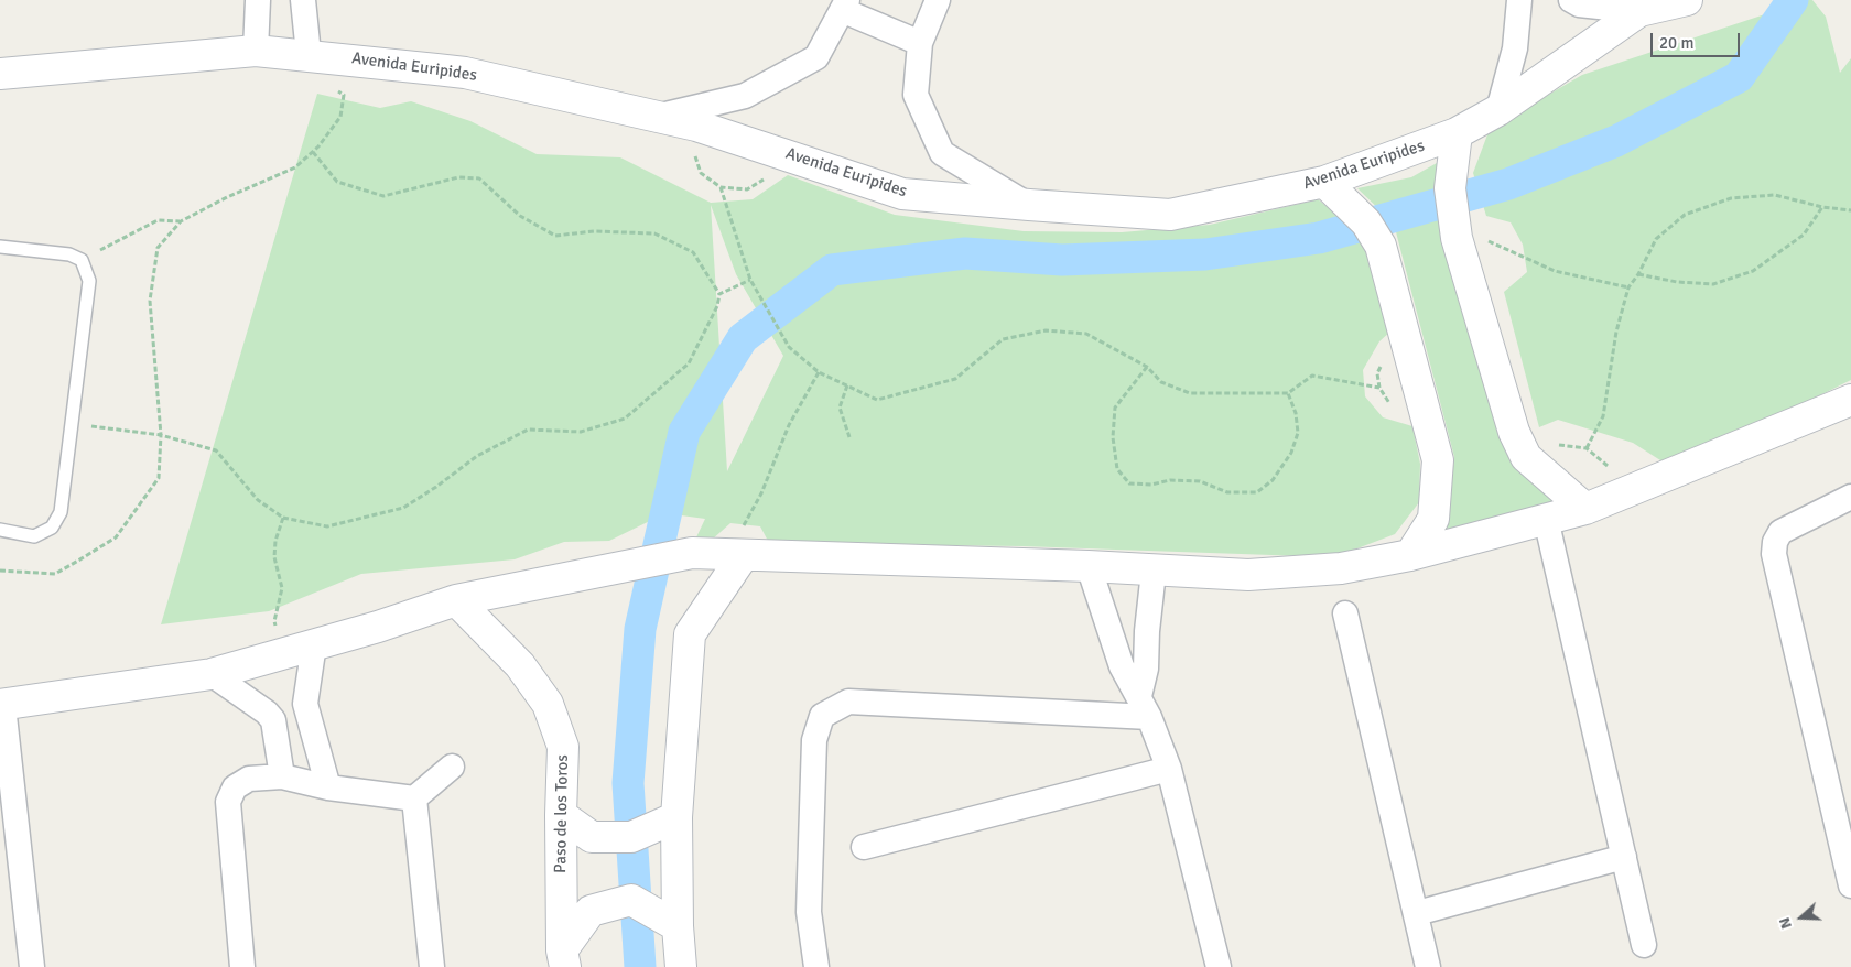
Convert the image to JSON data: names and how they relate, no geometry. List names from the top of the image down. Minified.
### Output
{"streets":{"street":["Avenida Euripides","Paso de los Toros"]},"scale_bar":"20 m","north":"left"}
